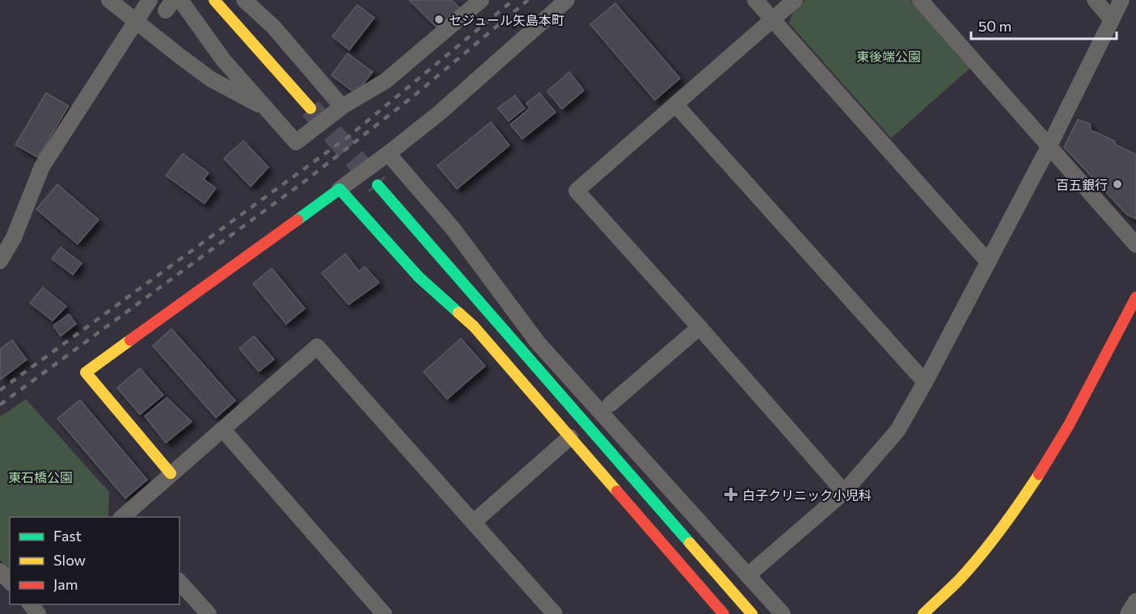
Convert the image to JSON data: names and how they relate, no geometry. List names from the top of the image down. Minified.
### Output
{"parks":["東後端公園","東石橋公園"],"places":{"other":["セジュール矢島本町","百五銀行"],"health":["白子クリニック小児科"]},"legend":["Fast","Slow","Jam"],"scale_bar":"50 m"}
